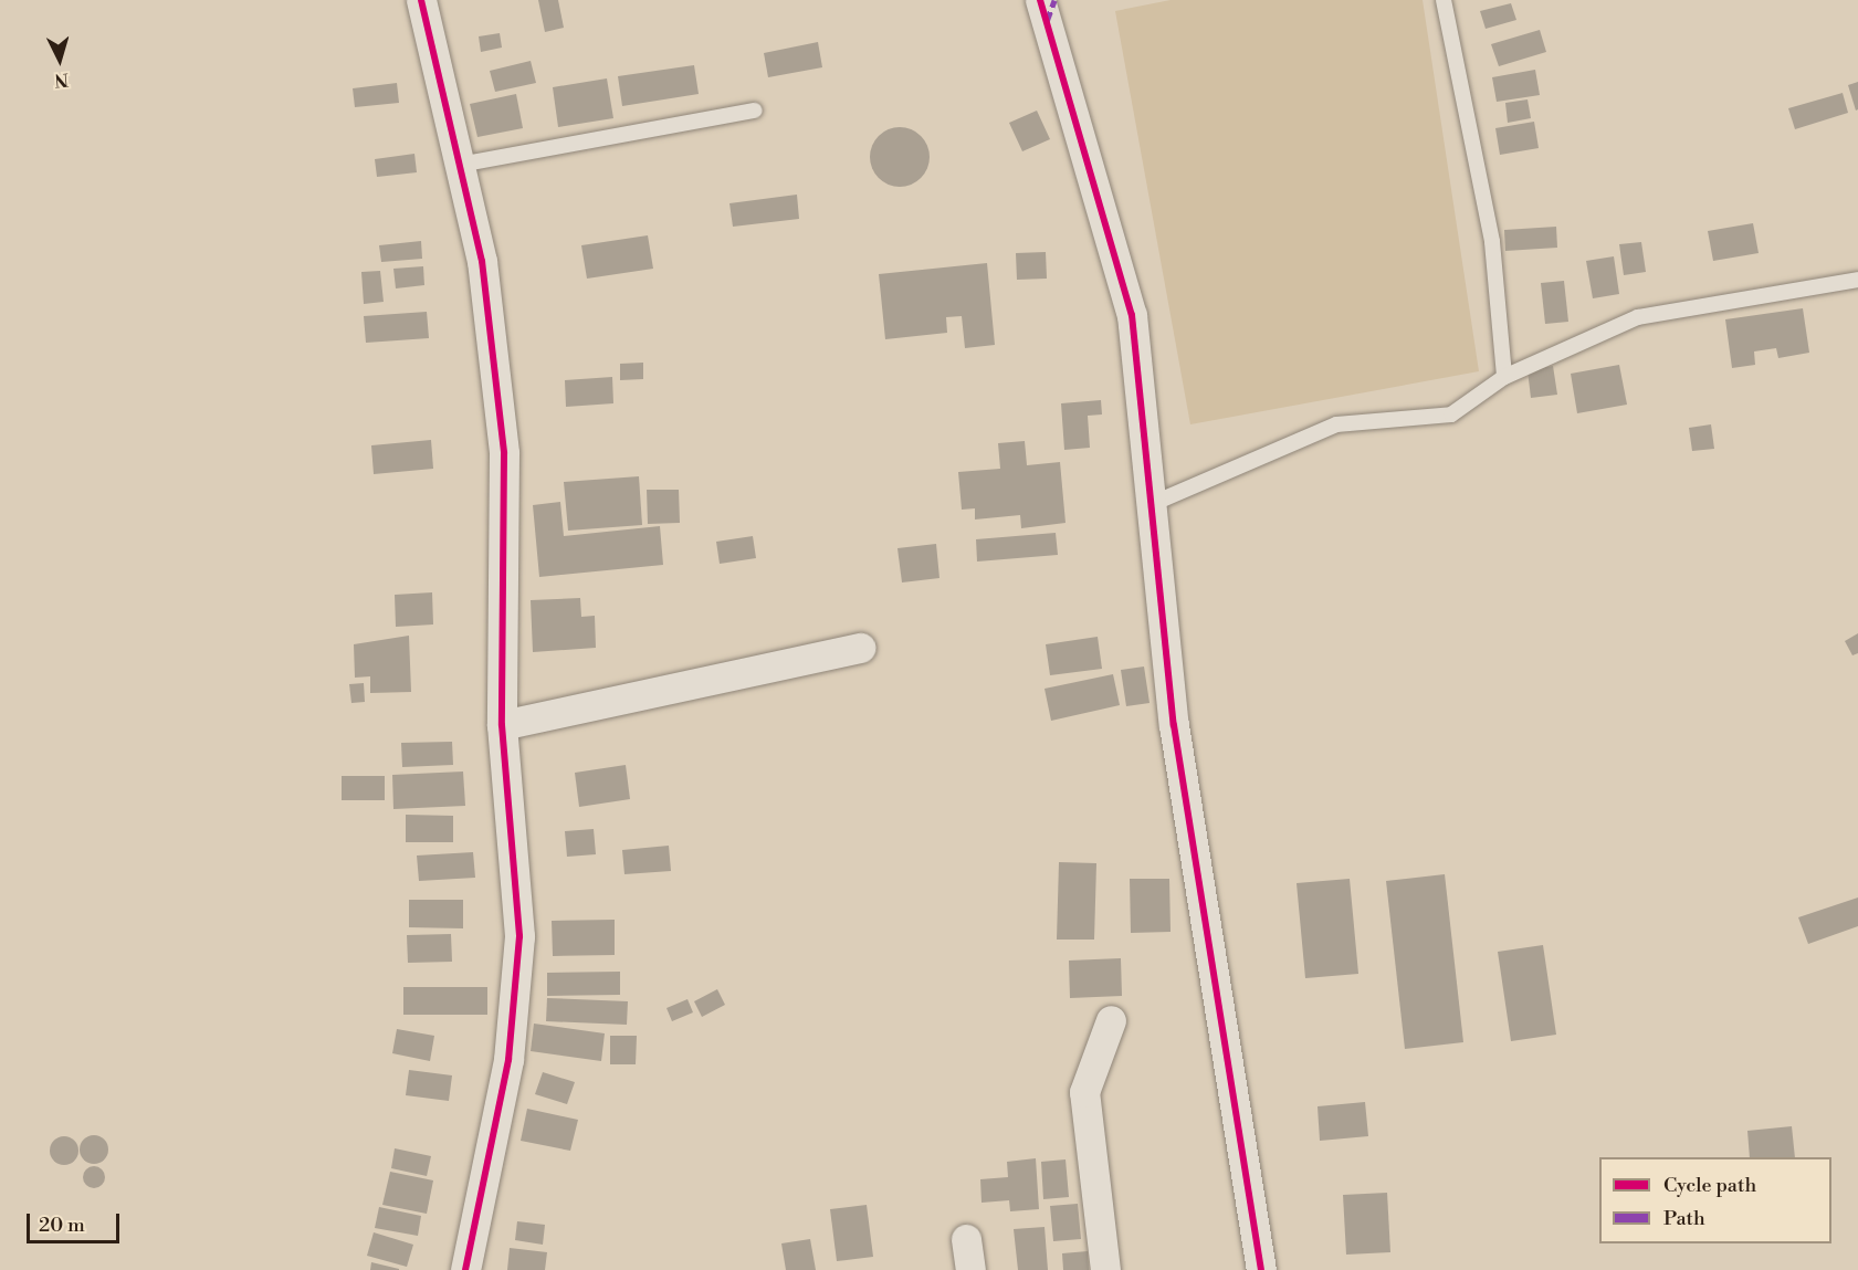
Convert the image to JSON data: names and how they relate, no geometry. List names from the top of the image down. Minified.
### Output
{"legend":["Cycle path","Path"],"scale_bar":"20 m","north":"bottom"}
